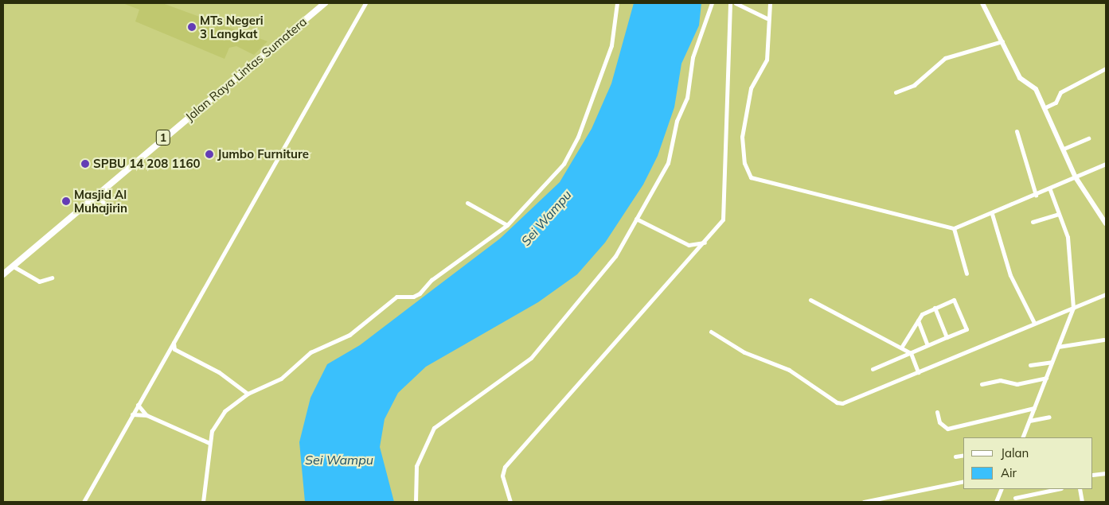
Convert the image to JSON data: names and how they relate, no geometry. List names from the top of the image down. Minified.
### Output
{"streets":{"highway":["Jalan Raya Lintas Sumatera","1"]},"water":["Sei Wampu"],"places":["MTs Negeri 3 Langkat","Jumbo Furniture","SPBU 14 208 1160","Masjid Al Muhajirin"],"legend":["Jalan","Air"]}
